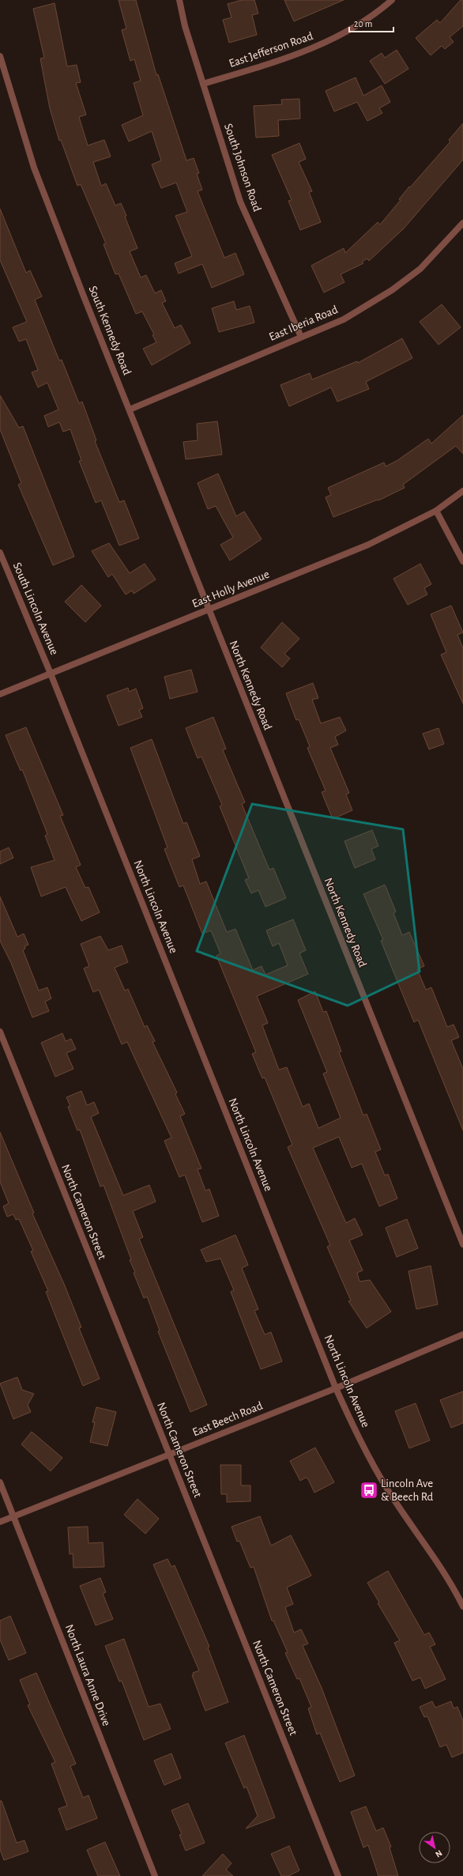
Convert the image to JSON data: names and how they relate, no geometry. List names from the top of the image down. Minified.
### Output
{"streets":{"street":["East Jefferson Road","South Johnson Road","East Iberia Road","South Kennedy Road","East Holly Avenue","South Lincoln Avenue","North Kennedy Road","North Lincoln Avenue","North Cameron Street","East Beech Road","North Laura Anne Drive"]},"crossings":[["East Jefferson Road","South Johnson Road"],["South Johnson Road","East Iberia Road"],["East Iberia Road","South Kennedy Road"],["South Kennedy Road","East Holly Avenue"],["South Kennedy Road","North Kennedy Road"],["East Holly Avenue","South Lincoln Avenue"],["East Holly Avenue","North Kennedy Road"],["East Holly Avenue","North Lincoln Avenue"],["South Lincoln Avenue","North Lincoln Avenue"],["North Lincoln Avenue","East Beech Road"],["North Cameron Street","East Beech Road"],["East Beech Road","North Laura Anne Drive"]],"places":{"bus stop":["Lincoln Ave & Beech Rd"]},"scale_bar":"20 m","north":"bottom right"}
